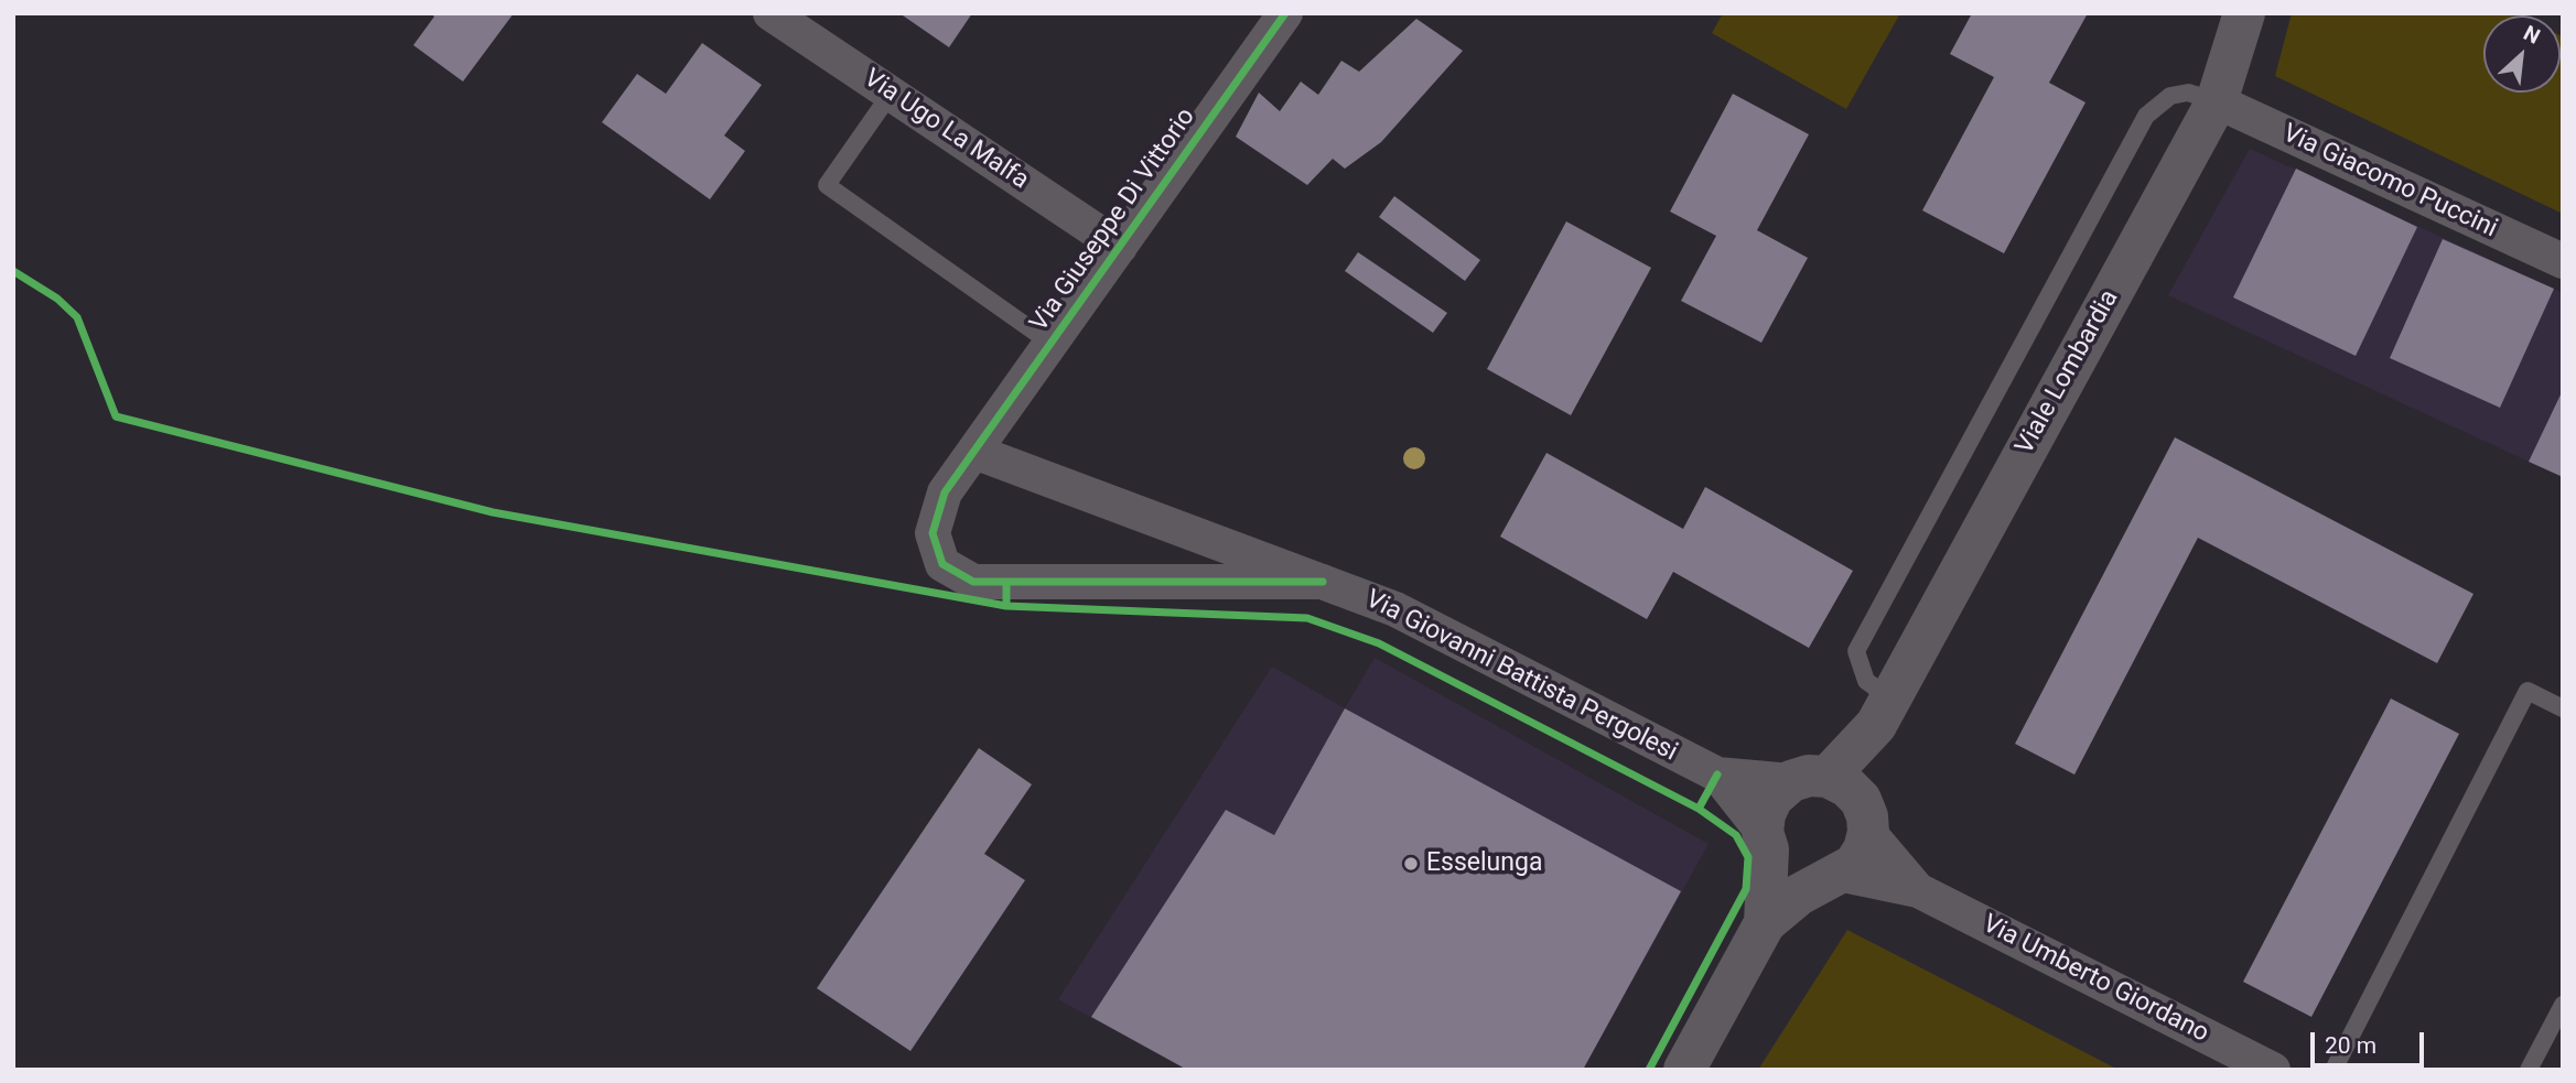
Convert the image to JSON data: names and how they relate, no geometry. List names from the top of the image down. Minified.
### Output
{"streets":{"street":["Via Ugo La Malfa","Via Giacomo Puccini","Via Giuseppe Di Vittorio","Viale Lombardia","Via Giovanni Battista Pergolesi","Via Umberto Giordano"]},"crossings":[["Via Ugo La Malfa","Via Giuseppe Di Vittorio"],["Via Giacomo Puccini","Viale Lombardia"],["Via Giuseppe Di Vittorio","Via Giovanni Battista Pergolesi"],["Viale Lombardia","Via Giovanni Battista Pergolesi"],["Viale Lombardia","Via Umberto Giordano"],["Via Giovanni Battista Pergolesi","Via Umberto Giordano"]],"places":["Esselunga"],"scale_bar":"20 m","north":"top right"}
